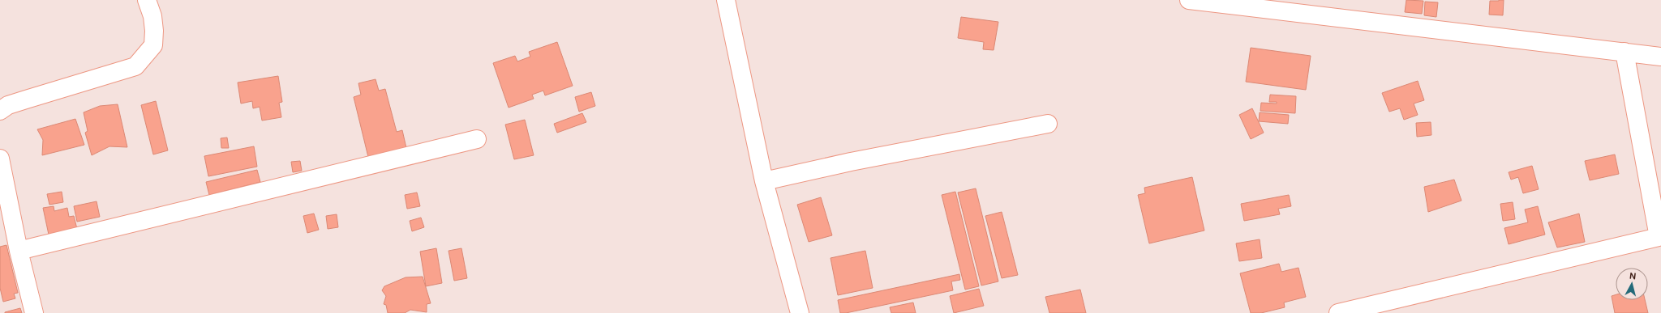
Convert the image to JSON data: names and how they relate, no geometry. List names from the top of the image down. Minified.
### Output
{"north":"top"}
